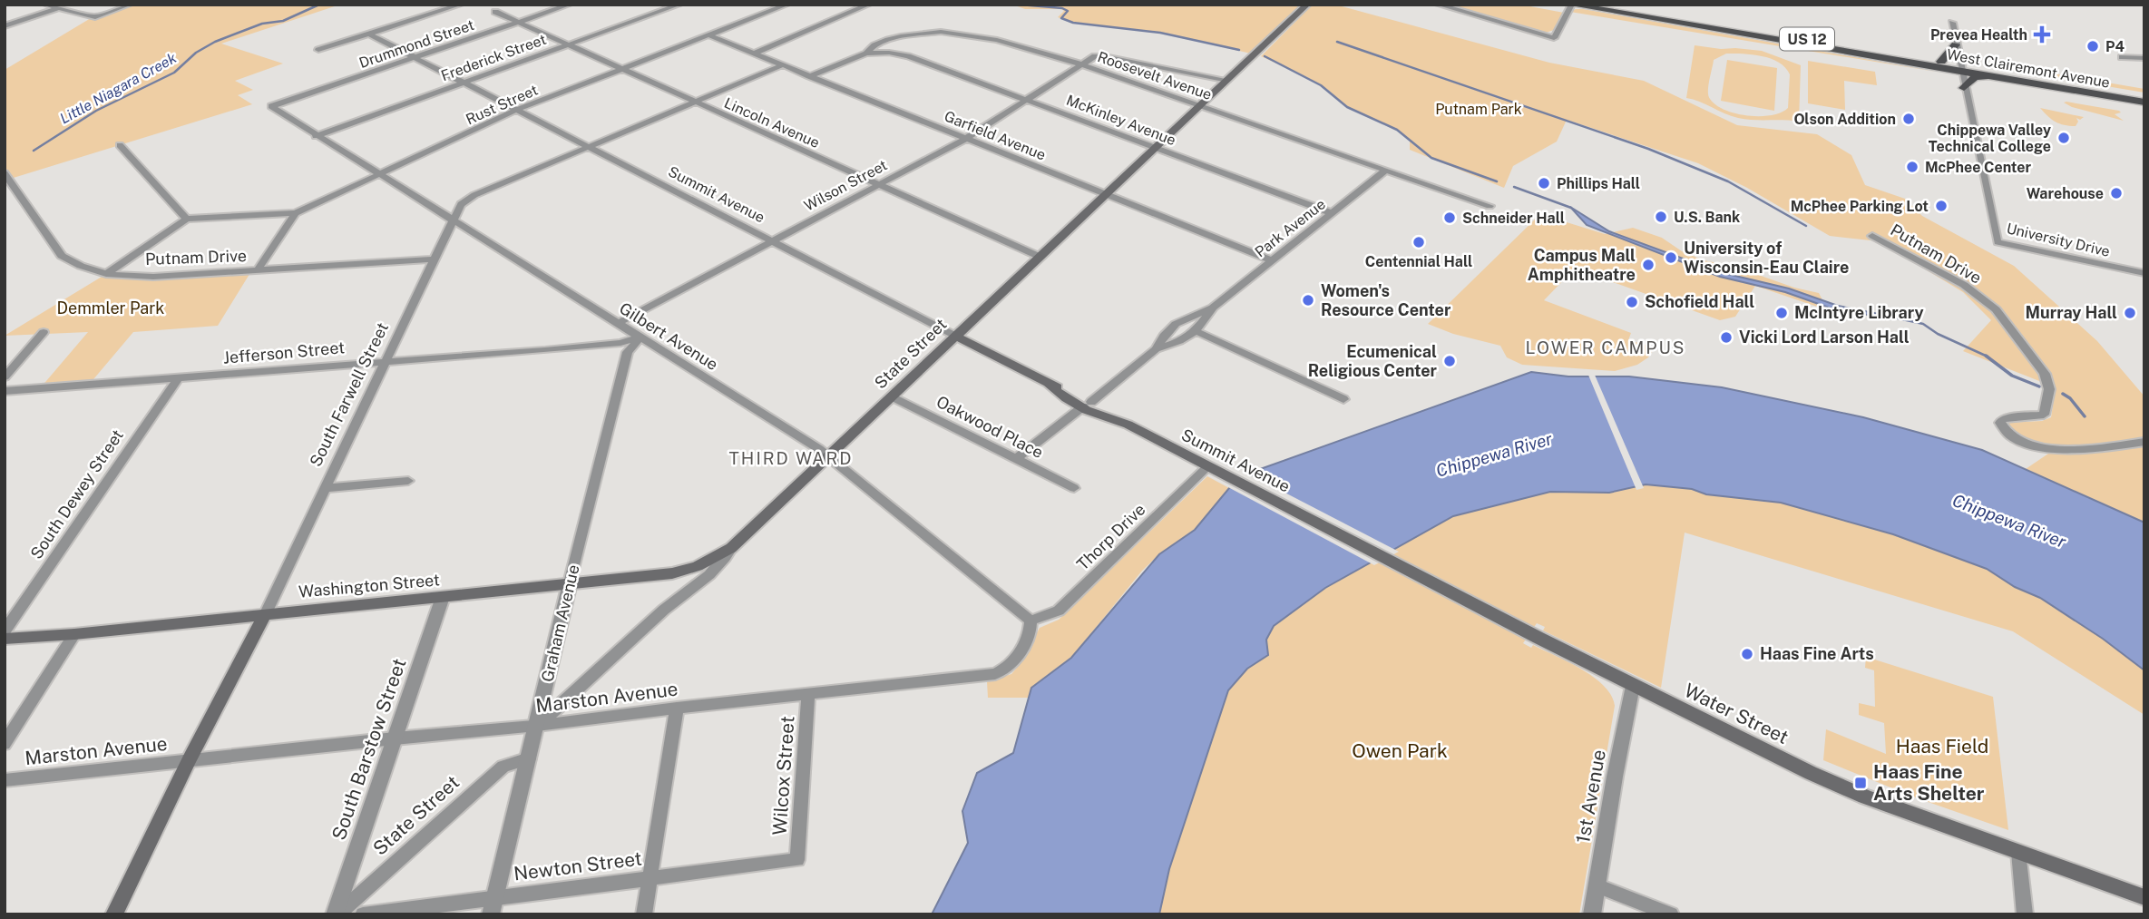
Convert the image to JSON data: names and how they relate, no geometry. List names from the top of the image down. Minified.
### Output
{"streets":{"main road":["US 12","West Clairemont Avenue","Summit Avenue","State Street","South Farwell Street","Washington Street","Water Street"],"street":["Drummond Street","Frederick Street","Roosevelt Avenue","Rust Street","McKinley Avenue","Lincoln Avenue","Garfield Avenue","Wilson Street","Park Avenue","University Drive","Putnam Drive","Gilbert Avenue","Jefferson Street","Oakwood Place","South Dewey Street","Thorp Drive","Graham Avenue","Marston Avenue","South Barstow Street","Wilcox Street","1st Avenue","Newton Street"]},"crossings":[["Drummond Street","Lincoln Avenue"],["Drummond Street","Summit Avenue"],["Drummond Street","Gilbert Avenue"],["Frederick Street","Lincoln Avenue"],["Frederick Street","Summit Avenue"],["Frederick Street","Gilbert Avenue"],["West Clairemont Avenue","University Drive"],["Roosevelt Avenue","McKinley Avenue"],["Roosevelt Avenue","Garfield Avenue"],["Roosevelt Avenue","Wilson Street"],["Roosevelt Avenue","Park Avenue"],["Roosevelt Avenue","State Street"],["Rust Street","Lincoln Avenue"],["Rust Street","Garfield Avenue"],["Rust Street","Summit Avenue"],["Rust Street","Gilbert Avenue"],["McKinley Avenue","Wilson Street"],["McKinley Avenue","Park Avenue"],["McKinley Avenue","State Street"],["Lincoln Avenue","Wilson Street"],["Lincoln Avenue","State Street"],["Lincoln Avenue","South Farwell Street"],["Garfield Avenue","Wilson Street"],["Garfield Avenue","Park Avenue"],["Garfield Avenue","State Street"],["Garfield Avenue","South Farwell Street"],["Wilson Street","Summit Avenue"],["Wilson Street","Gilbert Avenue"],["Summit Avenue","Park Avenue"],["Summit Avenue","State Street"],["Summit Avenue","South Farwell Street"],["Summit Avenue","Thorp Drive"],["Summit Avenue","Water Street"],["Park Avenue","Oakwood Place"],["Putnam Drive","South Farwell Street"],["Gilbert Avenue","Jefferson Street"],["Gilbert Avenue","State Street"],["Gilbert Avenue","South Farwell Street"],["Gilbert Avenue","Thorp Drive"],["Gilbert Avenue","Graham Avenue"],["Gilbert Avenue","Marston Avenue"],["Jefferson Street","South Farwell Street"],["Jefferson Street","South Dewey Street"],["Jefferson Street","Graham Avenue"],["State Street","Oakwood Place"],["State Street","Washington Street"],["State Street","Graham Avenue"],["State Street","Marston Avenue"],["State Street","South Barstow Street"],["South Farwell Street","Washington Street"],["South Farwell Street","Marston Avenue"],["Thorp Drive","Marston Avenue"],["Washington Street","Graham Avenue"],["Washington Street","South Barstow Street"],["Graham Avenue","Marston Avenue"],["Graham Avenue","Newton Street"],["Marston Avenue","South Barstow Street"],["Marston Avenue","Wilcox Street"],["Water Street","1st Avenue"],["Wilcox Street","Newton Street"]],"districts":["LOWER CAMPUS","THIRD WARD"],"water":["Little Niagara Creek","Chippewa River"],"parks":["Putnam Park","Demmler Park","Haas Field","Owen Park"],"places":{"health":["Prevea Health"],"other":["P4","Olson Addition","Chippewa Valley Technical College","McPhee Center","Phillips Hall","Warehouse","McPhee Parking Lot","U.S. Bank","Schneider Hall","Centennial Hall","University of Wisconsin-Eau Claire","Campus Mall Amphitheatre","Women's Resource Center","Schofield Hall","McIntyre Library","Murray Hall","Vicki Lord Larson Hall","Ecumenical Religious Center","Haas Fine Arts"],"transit":["Haas Fine Arts Shelter"]}}
